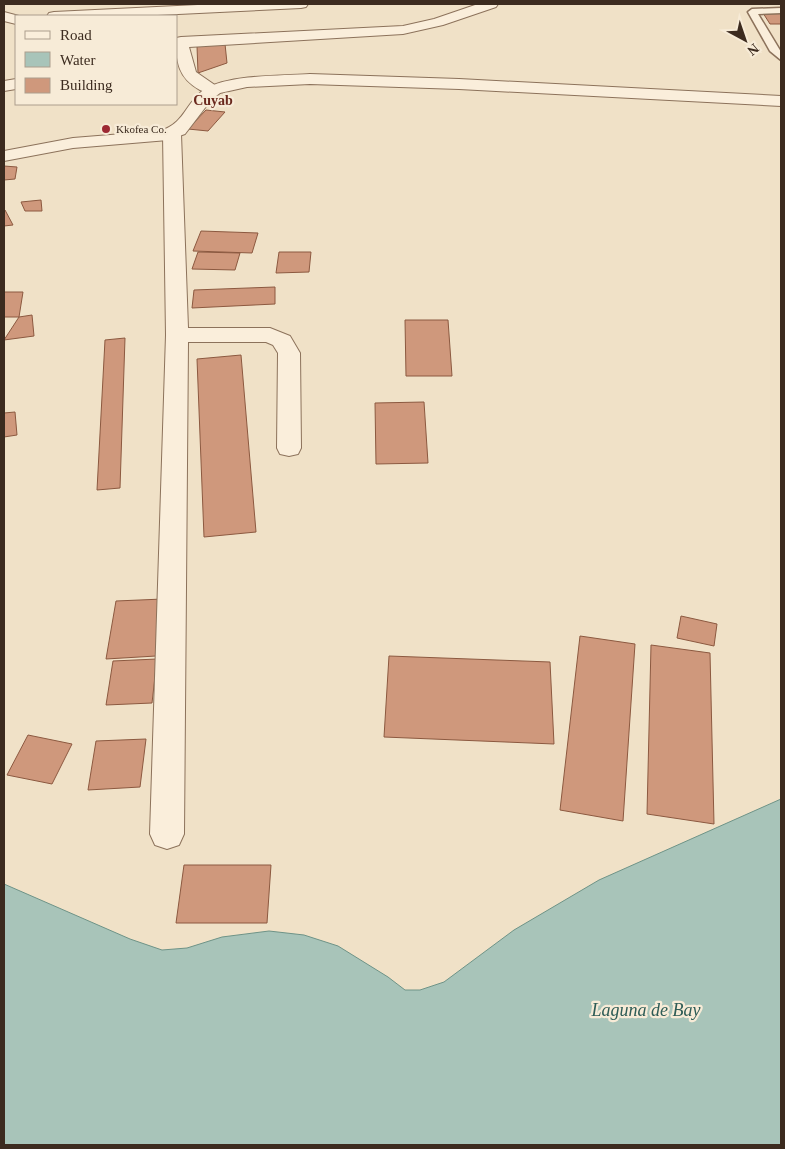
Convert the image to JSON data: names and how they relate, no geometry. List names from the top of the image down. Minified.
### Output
{"districts":["Cuyab"],"water":["Laguna de Bay"],"places":["Kkofea Co."],"legend":["Road","Water","Building"],"north":"bottom right"}
